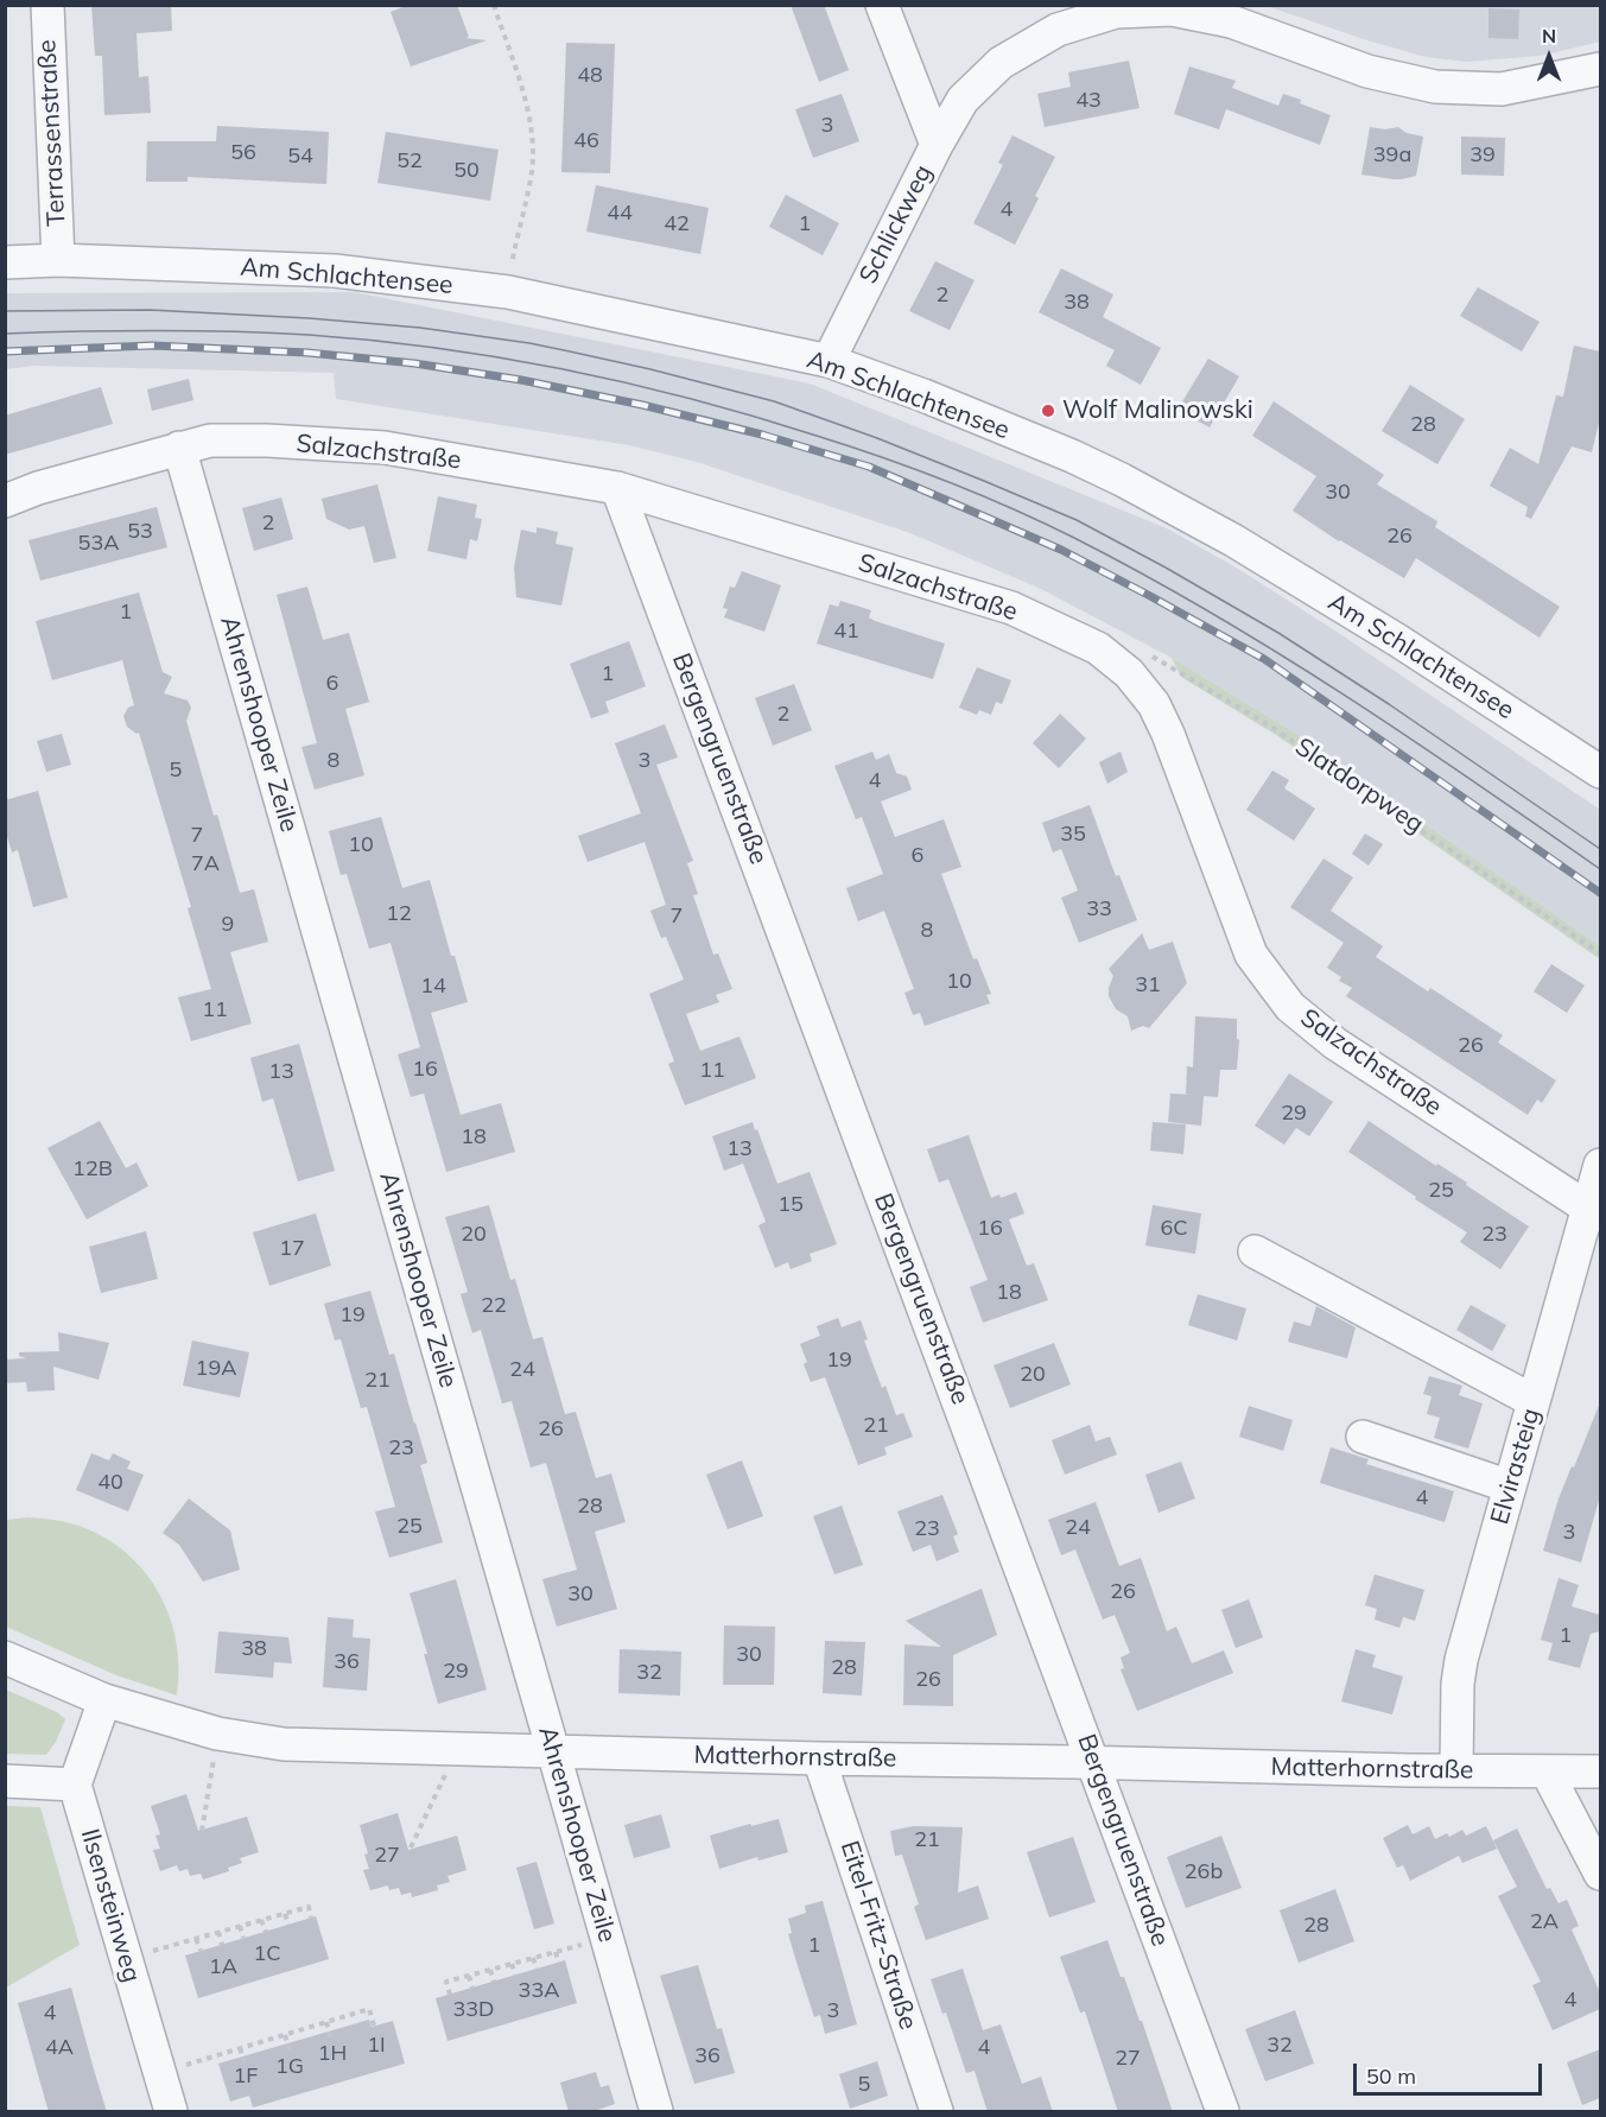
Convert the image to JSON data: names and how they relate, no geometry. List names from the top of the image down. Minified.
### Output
{"streets":{"street":["Terrassenstraße","Schlickweg","Am Schlachtensee","Salzachstraße","Ahrenshooper Zeile","Bergengruenstraße","Elvirasteig","Matterhornstraße","Ilsensteinweg","Eitel-Fritz-Straße"],"path":["Slatdorpweg"]},"crossings":[["Terrassenstraße","Am Schlachtensee"],["Schlickweg","Am Schlachtensee"],["Salzachstraße","Ahrenshooper Zeile"],["Salzachstraße","Bergengruenstraße"],["Salzachstraße","Elvirasteig"],["Ahrenshooper Zeile","Matterhornstraße"],["Bergengruenstraße","Matterhornstraße"],["Elvirasteig","Matterhornstraße"],["Matterhornstraße","Eitel-Fritz-Straße"]],"places":["Wolf Malinowski"],"house_numbers":["48","43","3","46","56","39a","39","54","52","50","4","44","42","1","2","38","28","30","2","53","26","53A","1","41","1","6","2","8","3","5","4","35","7","10","6","7A","33","12","7","9","8","10","31","14","11","26","16","11","13","29","18","13","12B","25","15","16","6C","20","23","17","18","22","19","19","19A","24","20","21","21","26","23","40","4","28","25","24","23","3","26","30","1","38","30","36","28","29","32","26","21","27","26b","2A","28","1","1C","1A","33A","4","33D","3","4","1I","32","4A","4","1H","36","27","1G","1F","5"],"scale_bar":"50 m","north":"top"}
